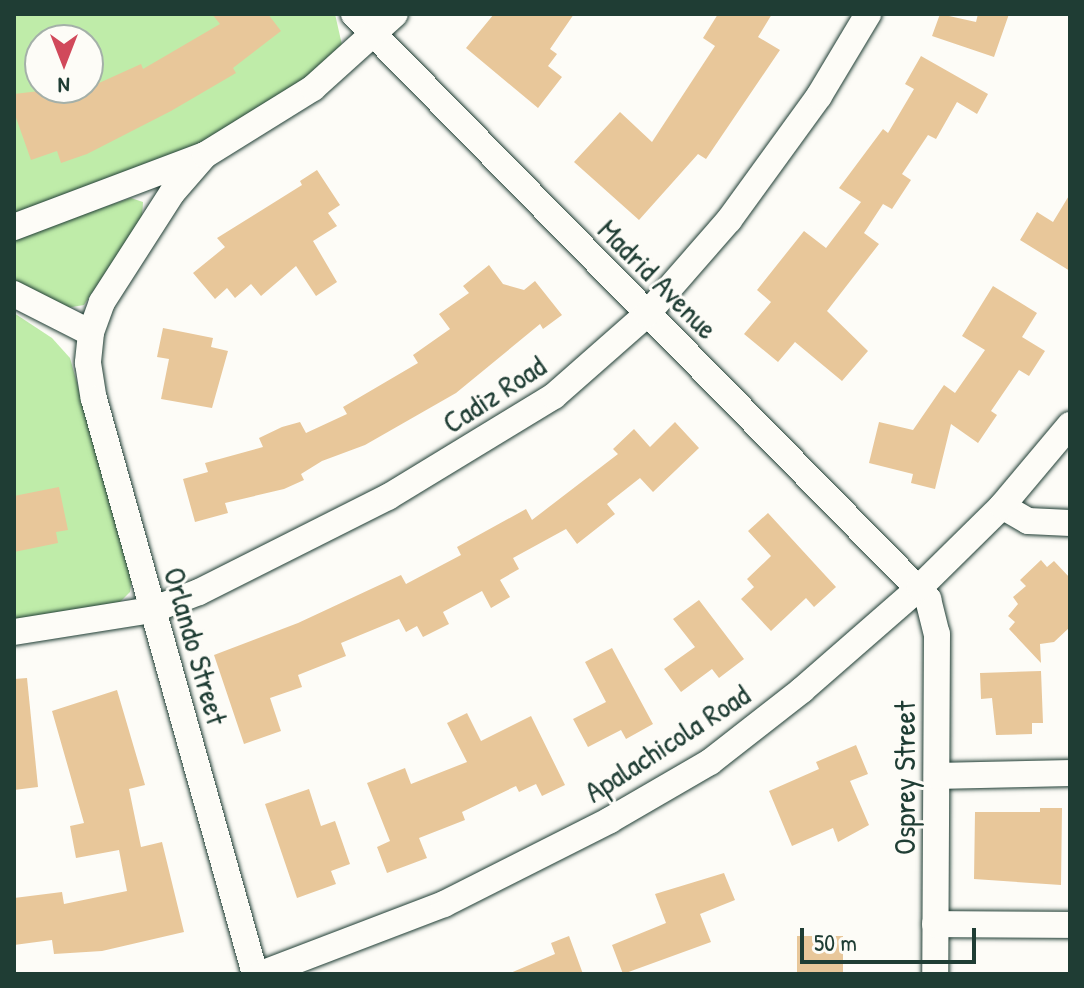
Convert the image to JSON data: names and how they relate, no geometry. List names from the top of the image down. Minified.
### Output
{"streets":{"street":["Madrid Avenue","Cadiz Road","Orlando Street","Apalachicola Road","Osprey Street"]},"crossings":[["Madrid Avenue","Cadiz Road"],["Madrid Avenue","Apalachicola Road"],["Madrid Avenue","Osprey Street"],["Cadiz Road","Orlando Street"],["Orlando Street","Apalachicola Road"],["Apalachicola Road","Osprey Street"]],"scale_bar":"50 m","north":"bottom"}
